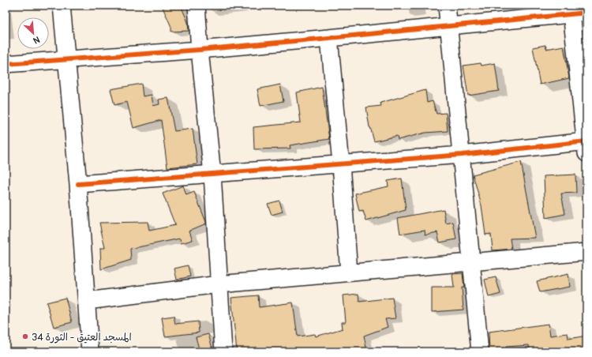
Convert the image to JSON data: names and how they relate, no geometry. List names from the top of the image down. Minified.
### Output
{"places":["المسجد العتيق - الثورة 34"],"north":"bottom right"}
